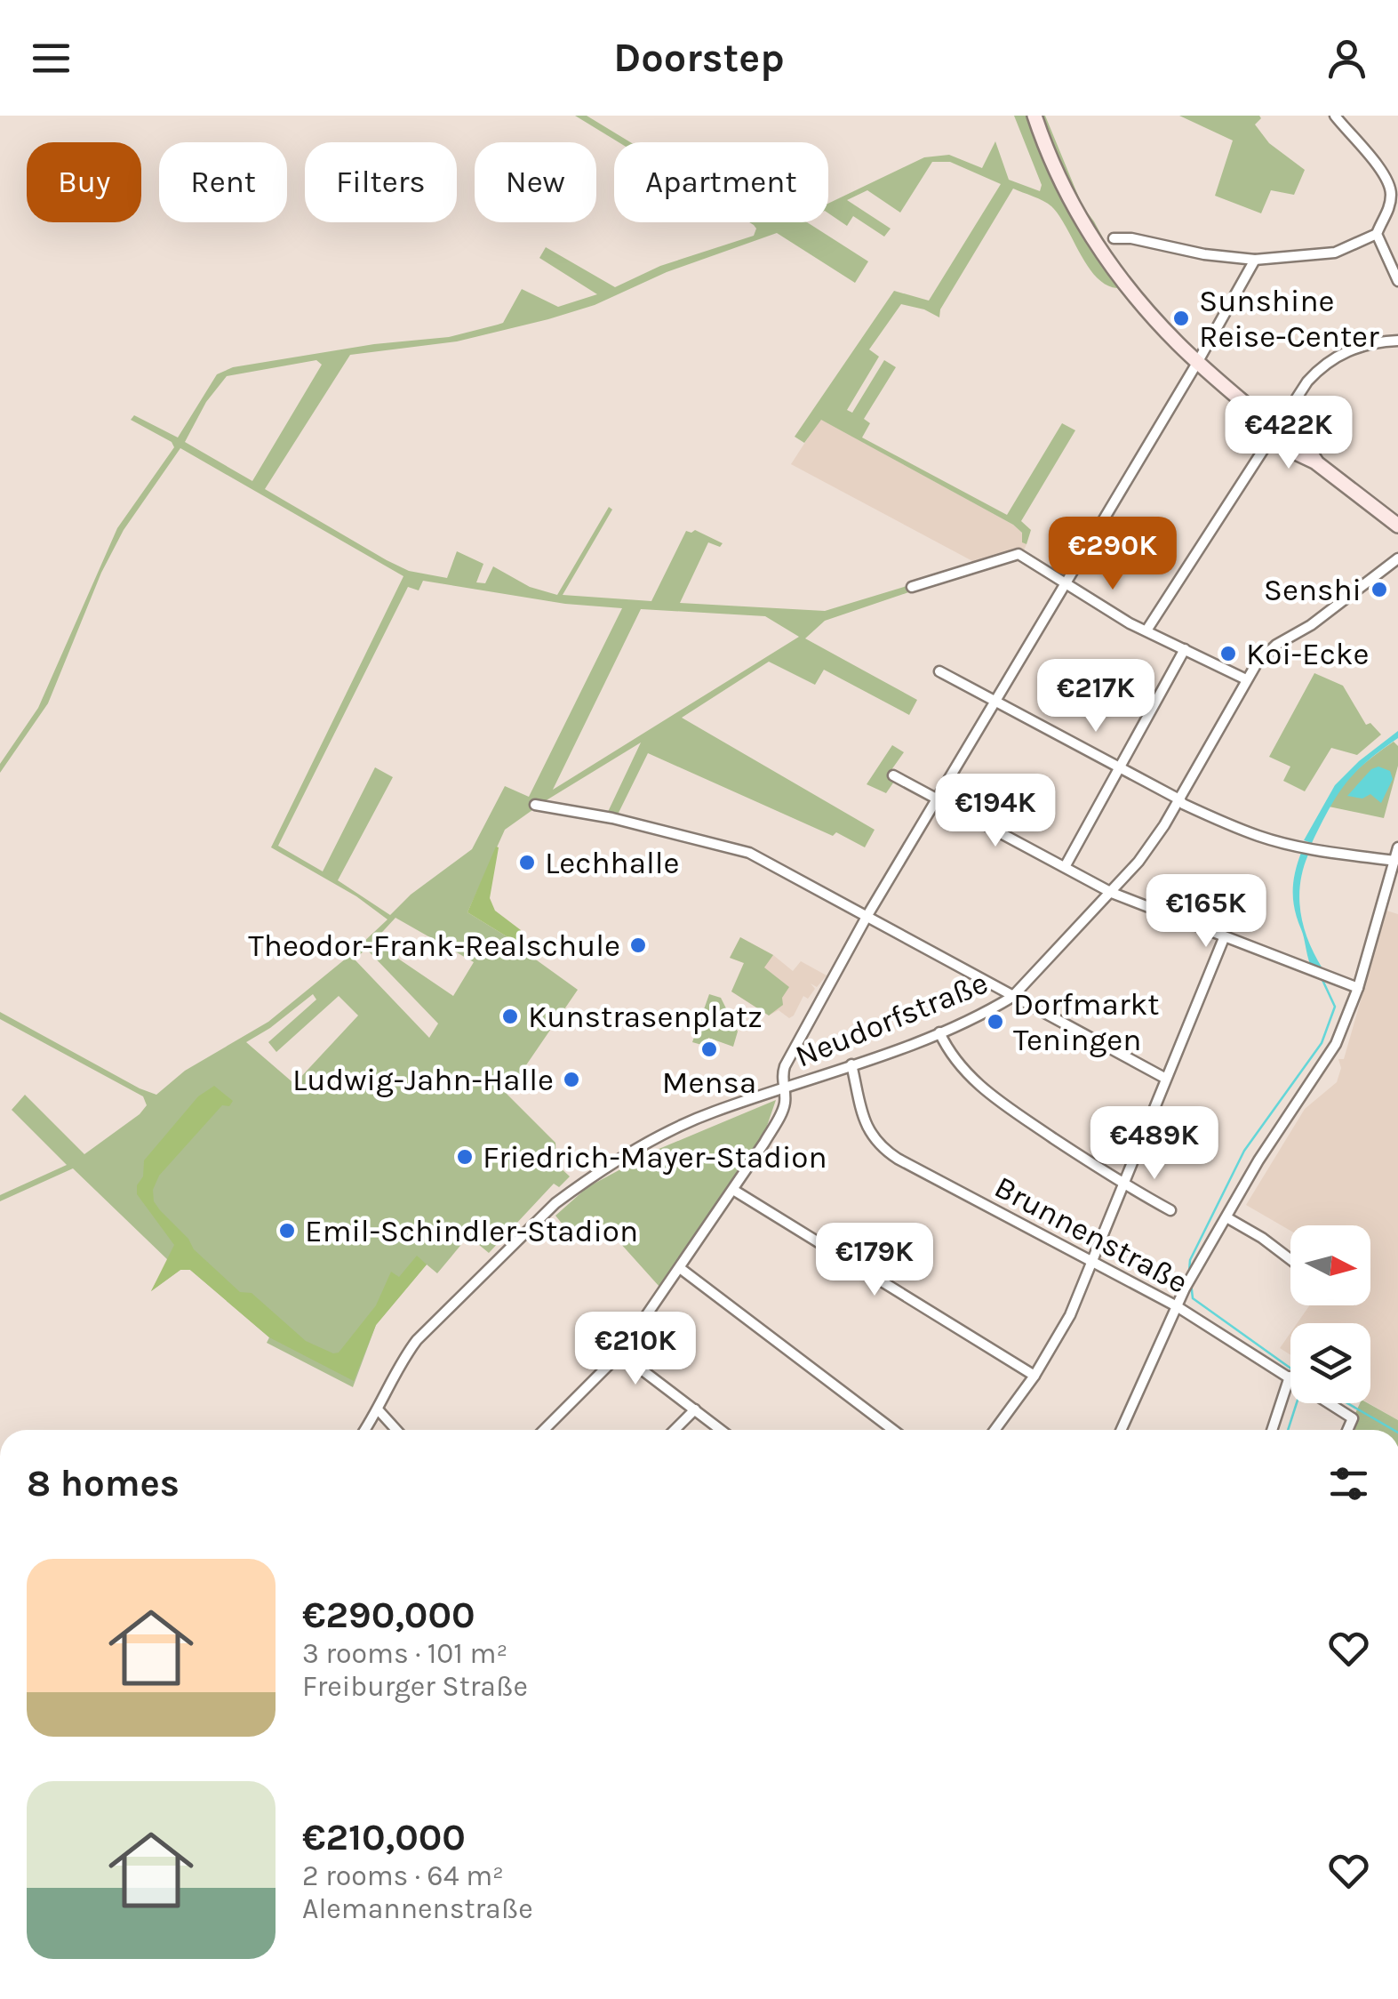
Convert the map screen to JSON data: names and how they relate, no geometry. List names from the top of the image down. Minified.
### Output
{"streets":{"street":["Neudorfstraße","Brunnenstraße"]},"crossings":[["Neudorfstraße","Brunnenstraße"]],"places":["Sunshine Reise-Center","Senshi","Koi-Ecke","Lechhalle","Theodor-Frank-Realschule","Kunstrasenplatz","Dorfmarkt Teningen","Mensa","Ludwig-Jahn-Halle","Friedrich-Mayer-Stadion","Emil-Schindler-Stadion"],"north":"right","page":{"header":"Doorstep","chip":["Buy","Rent","Filters","New","Apartment"],"price":["€422K","€290K","€217K","€194K","€165K","€489K","€179K","€210K"],"heading":"8 homes","list":[{"name":"€290,000","note":"3 rooms · 101 m² · Freiburger Straße"},{"name":"€210,000","note":"2 rooms · 64 m² · Alemannenstraße"}]}}
